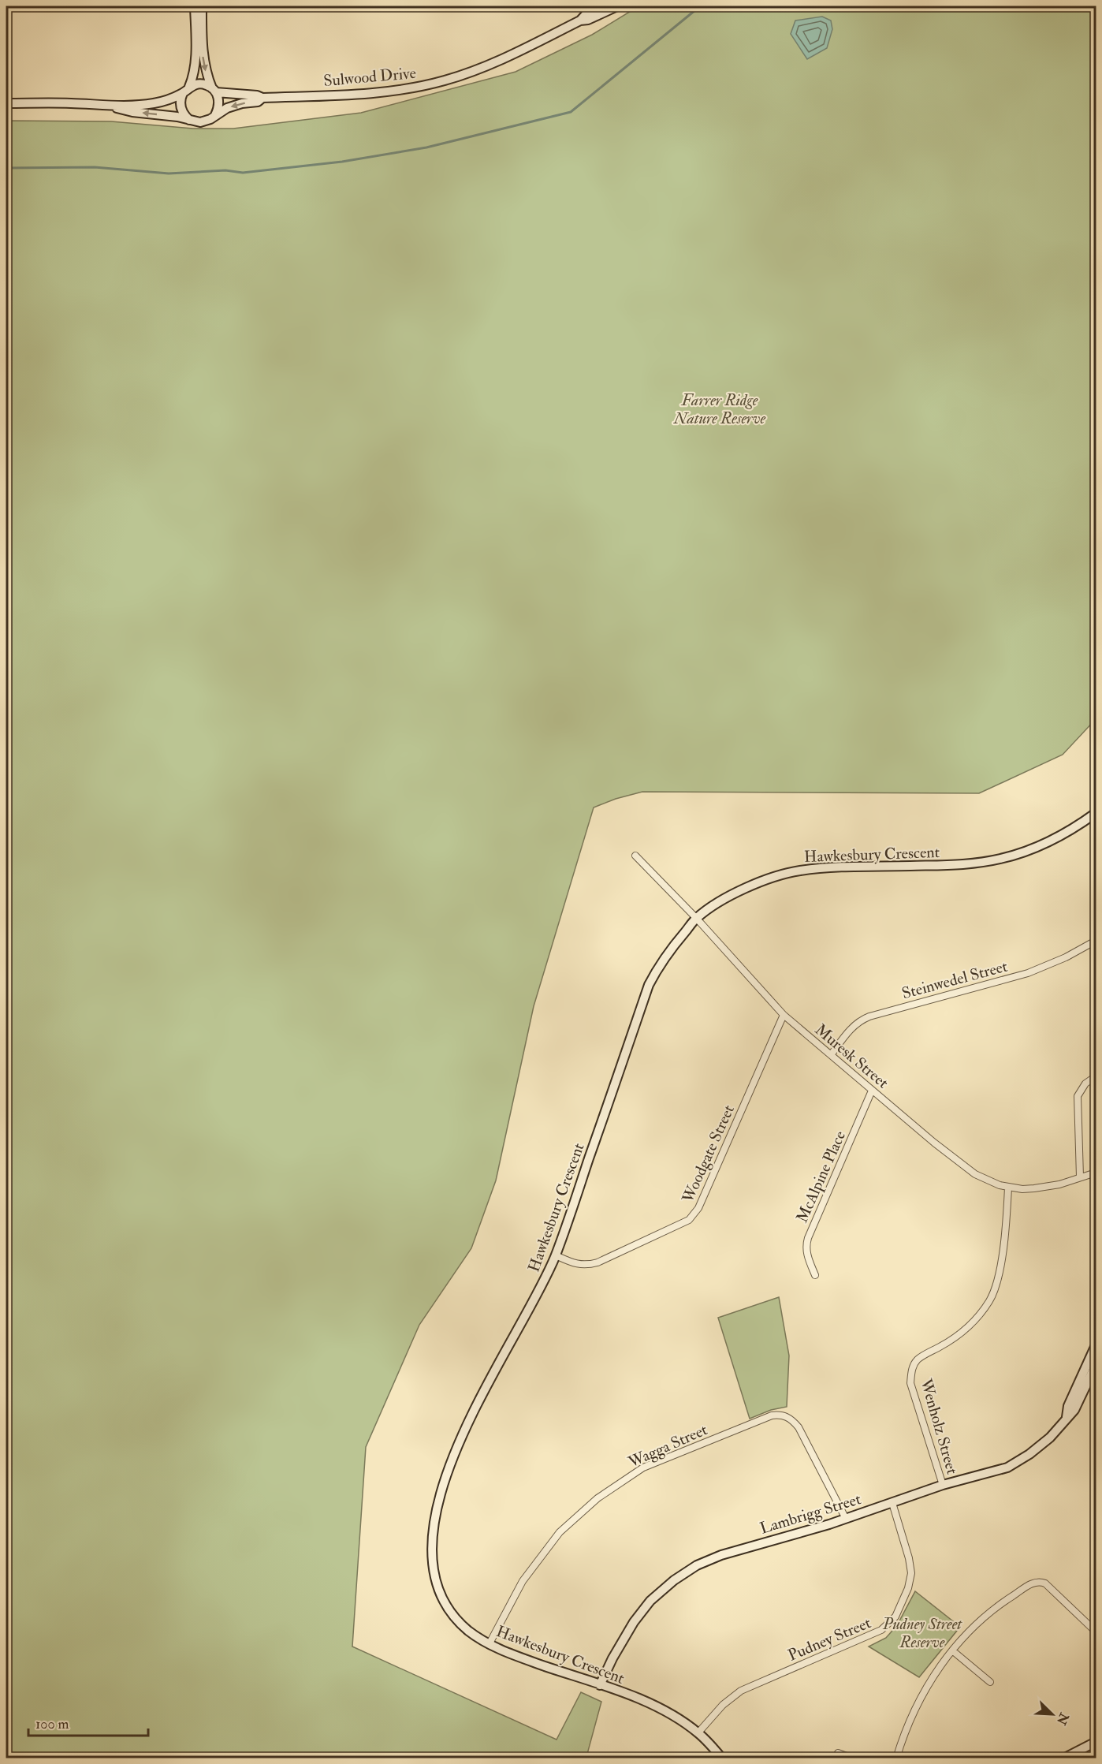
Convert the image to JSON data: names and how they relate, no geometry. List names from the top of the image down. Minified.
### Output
{"streets":{"street":["Sulwood Drive","Hawkesbury Crescent","Steinwedel Street","Muresk Street","Woodgate Street","McAlpine Place","Wenholz Street","Wagga Street","Lambrigg Street","Pudney Street"]},"crossings":[["Hawkesbury Crescent","Muresk Street"],["Hawkesbury Crescent","Woodgate Street"],["Hawkesbury Crescent","Wagga Street"],["Hawkesbury Crescent","Lambrigg Street"],["Hawkesbury Crescent","Pudney Street"],["Steinwedel Street","Muresk Street"],["Muresk Street","Woodgate Street"],["Muresk Street","McAlpine Place"],["Muresk Street","Wenholz Street"],["Wenholz Street","Lambrigg Street"],["Wagga Street","Lambrigg Street"],["Lambrigg Street","Pudney Street"]],"parks":["Farrer Ridge Nature Reserve","Pudney Street Reserve"],"scale_bar":"100 m","north":"bottom right"}
